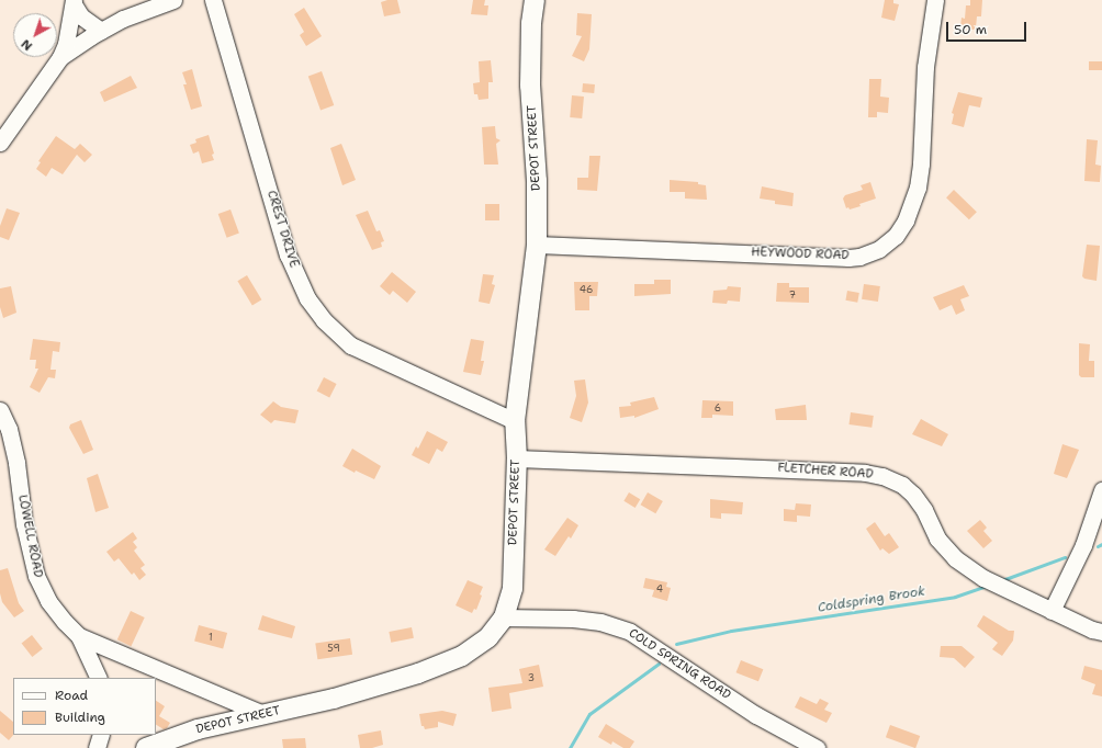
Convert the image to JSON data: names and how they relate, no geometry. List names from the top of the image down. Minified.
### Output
{"streets":{"main road":["DEPOT STREET"],"street":["CREST DRIVE","HEYWOOD ROAD","FLETCHER ROAD","LOWELL ROAD","COLD SPRING ROAD"]},"crossings":[["DEPOT STREET","CREST DRIVE"],["DEPOT STREET","HEYWOOD ROAD"],["DEPOT STREET","FLETCHER ROAD"],["DEPOT STREET","LOWELL ROAD"],["DEPOT STREET","COLD SPRING ROAD"]],"water":["Coldspring Brook"],"house_numbers":["46","7","6","4","1","59","3"],"legend":["Road","Building"],"scale_bar":"50 m","north":"bottom left"}
